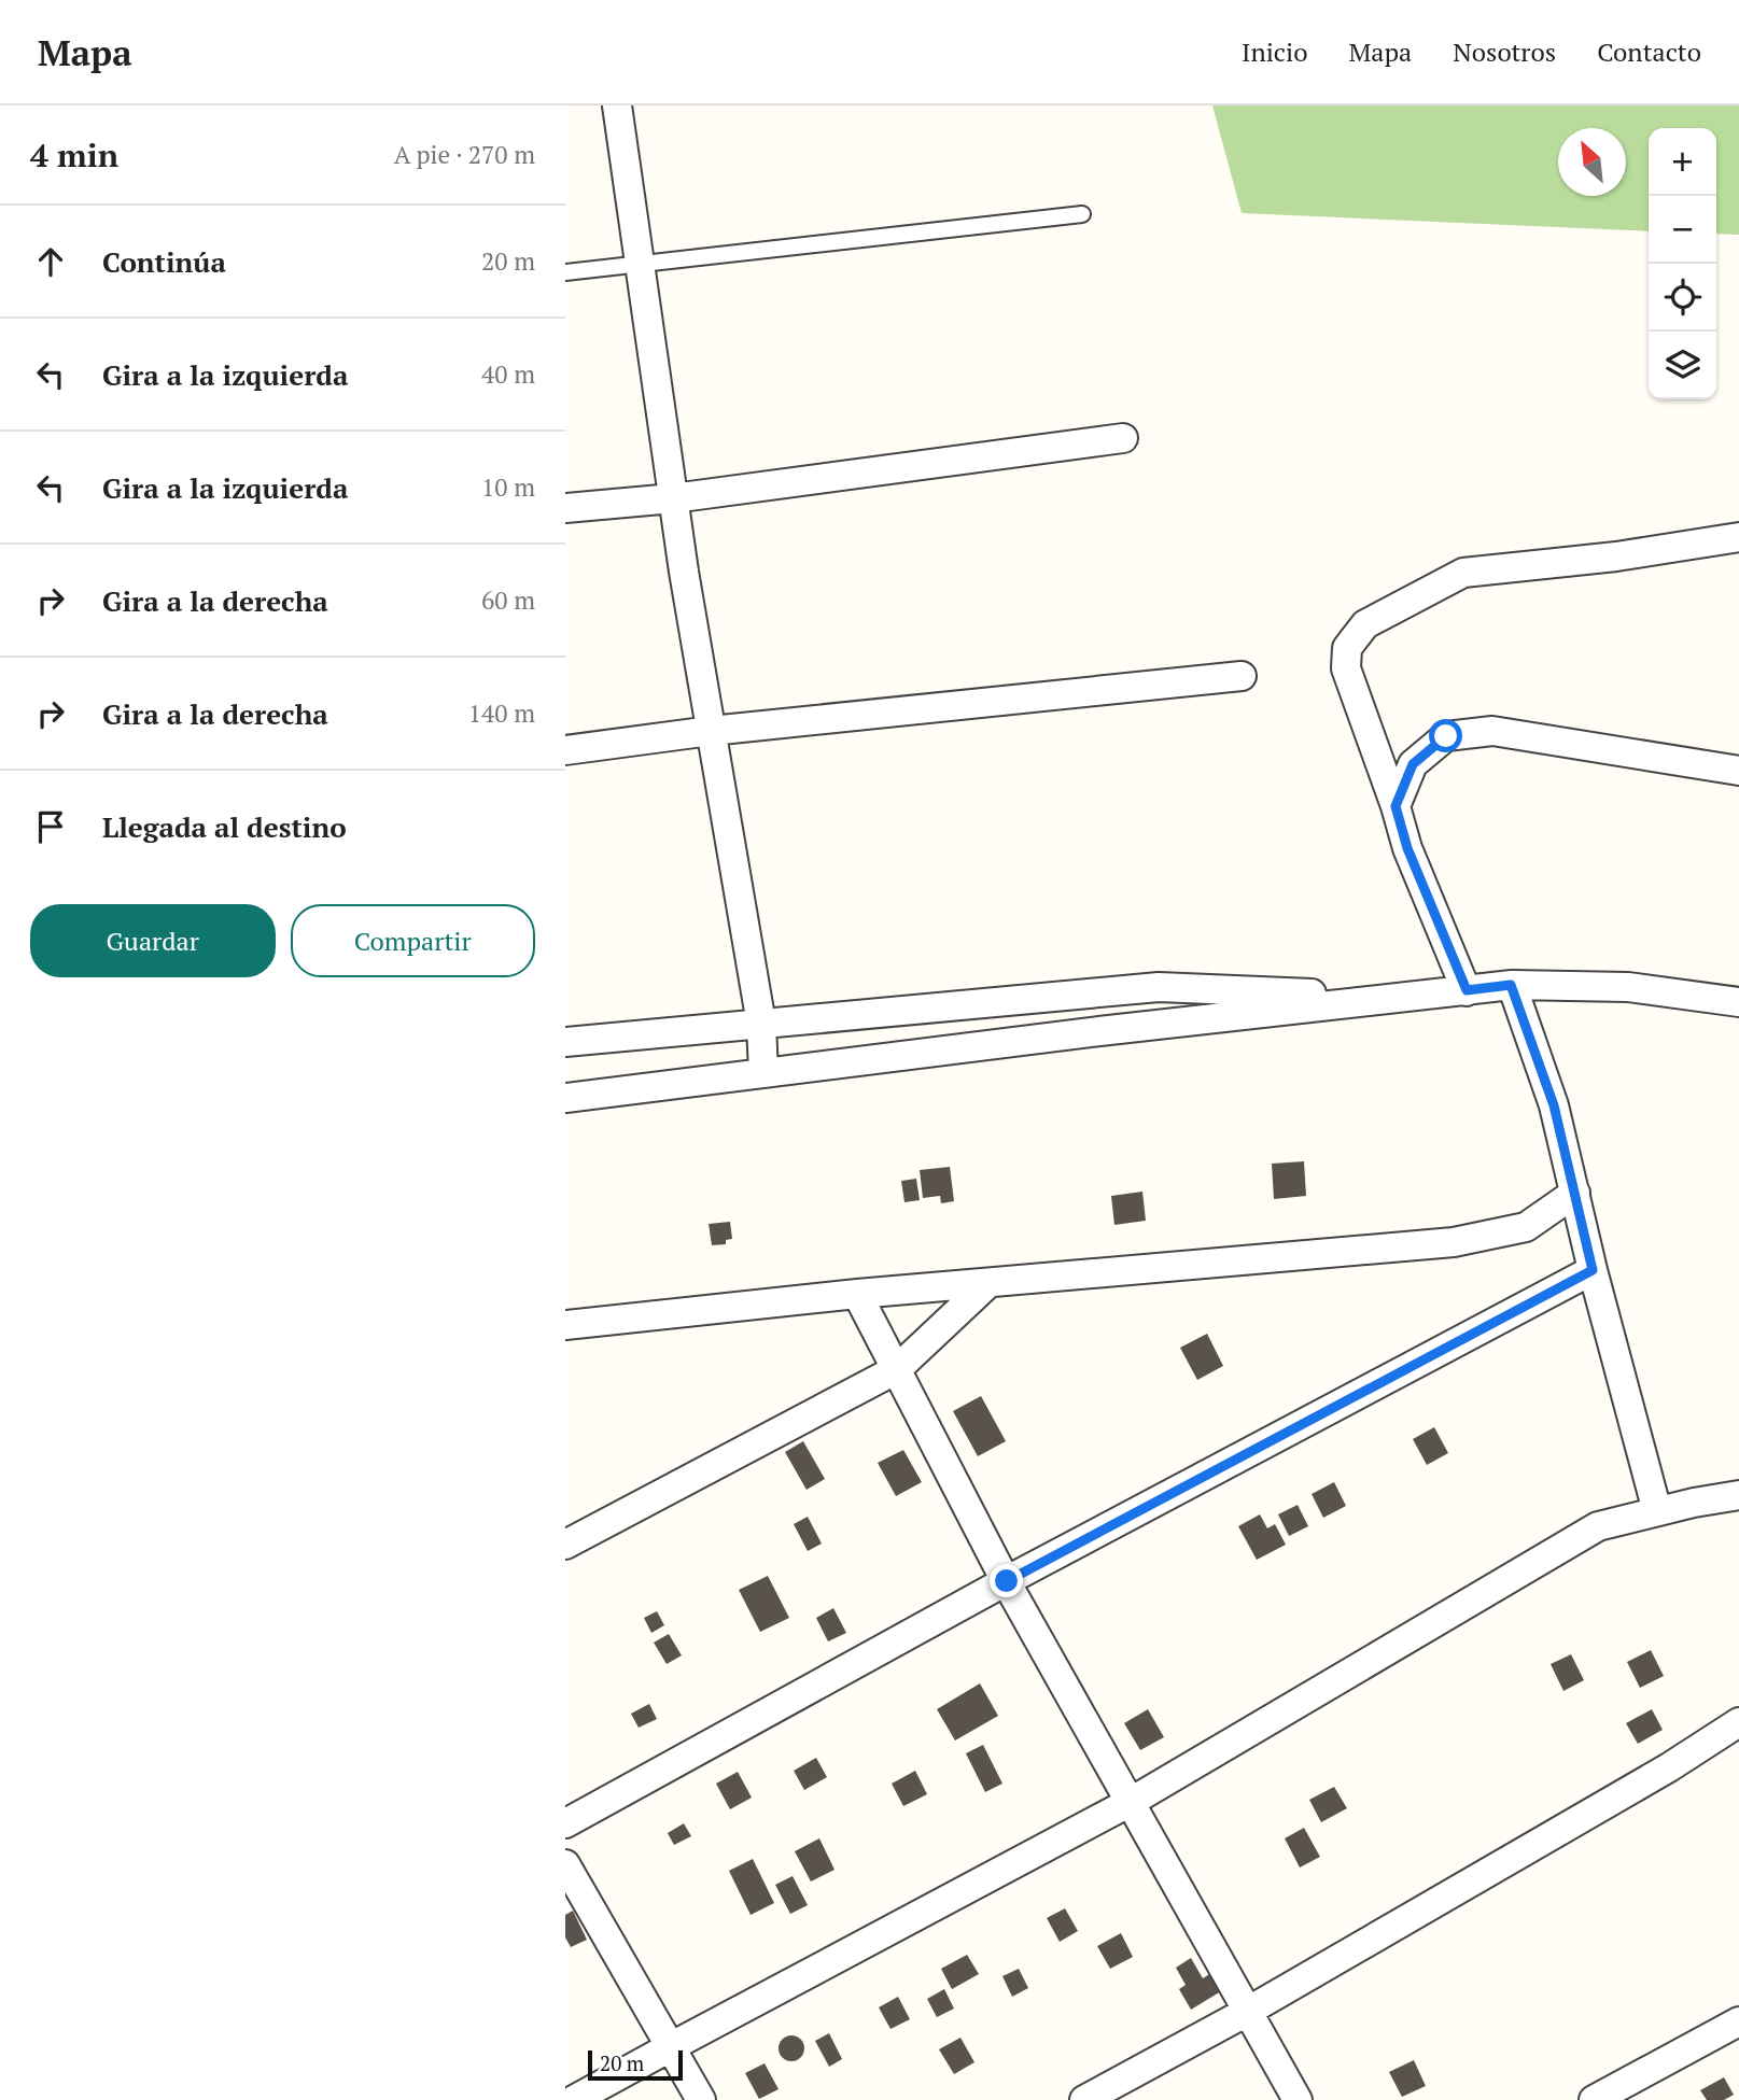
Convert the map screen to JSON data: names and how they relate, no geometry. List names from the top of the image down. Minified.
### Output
{"scale_bar":"20 m","north":"top left","page":{"header":"Mapa","nav":["Inicio","Mapa","Nosotros","Contacto"],"heading":["4 min","A pie · 270 m"],"map_buttons":["+","−"],"list":[["Continúa","20 m"],["Gira a la izquierda","40 m"],["Gira a la izquierda","10 m"],["Gira a la derecha","60 m"],["Gira a la derecha","140 m"],"Llegada al destino"],"buttons":["Guardar","Compartir"],"scale":"20 m"}}
